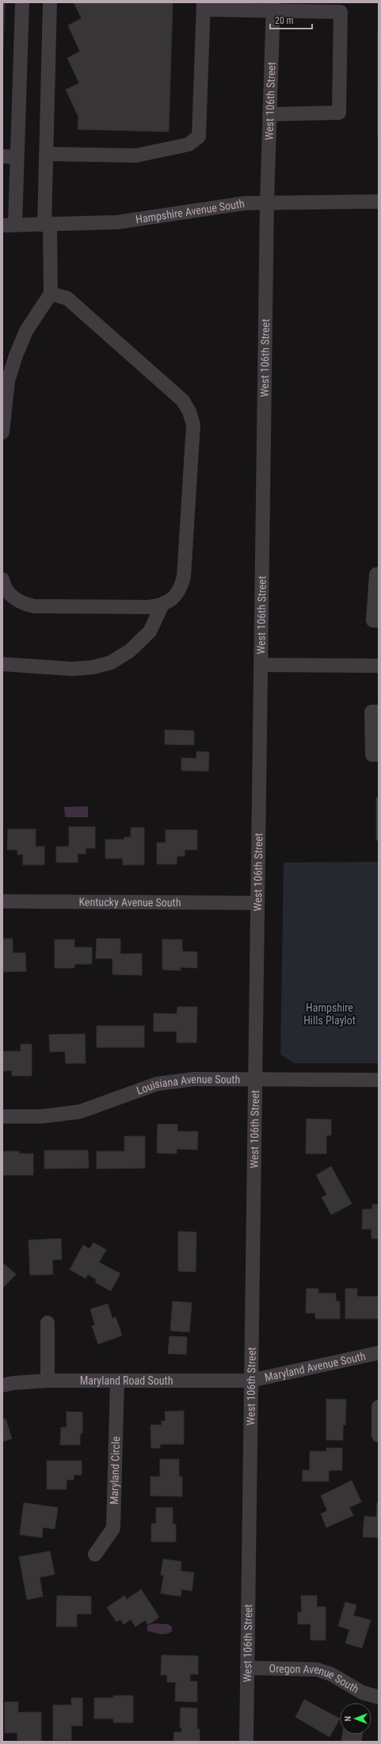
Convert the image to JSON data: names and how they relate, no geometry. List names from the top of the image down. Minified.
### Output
{"streets":{"street":["West 106th Street","Hampshire Avenue South","Kentucky Avenue South","Louisiana Avenue South","Maryland Avenue South","Maryland Road South","Maryland Circle","Oregon Avenue South"]},"crossings":[["West 106th Street","Hampshire Avenue South"],["West 106th Street","Kentucky Avenue South"],["West 106th Street","Louisiana Avenue South"],["West 106th Street","Maryland Avenue South"],["West 106th Street","Maryland Road South"],["West 106th Street","Oregon Avenue South"],["Maryland Avenue South","Maryland Road South"],["Maryland Road South","Maryland Circle"]],"parks":["Hampshire Hills Playlot"],"scale_bar":"20 m","north":"left"}
